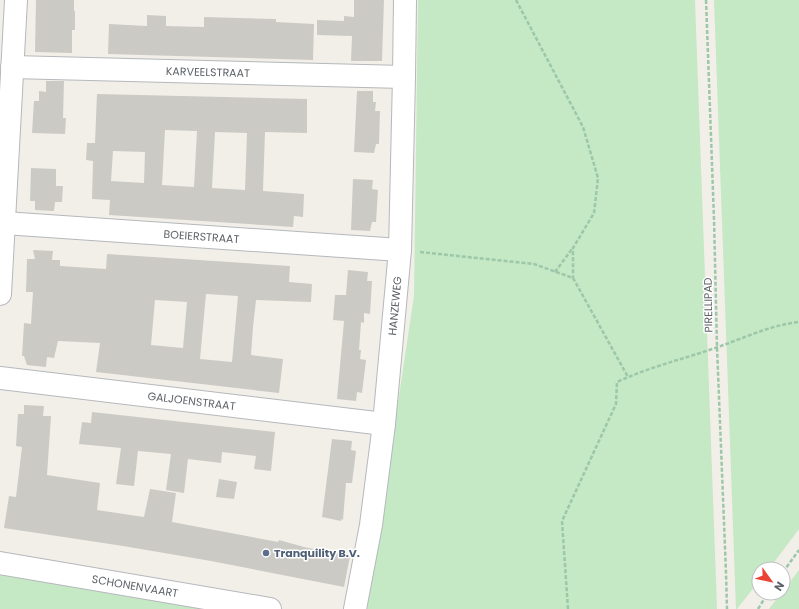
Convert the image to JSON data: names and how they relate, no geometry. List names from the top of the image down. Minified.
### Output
{"streets":{"street":["KARVEELSTRAAT","BOEIERSTRAAT","HANZEWEG","GALJOENSTRAAT","SCHONENVAART"],"path":["PIRELLIPAD"]},"crossings":[["KARVEELSTRAAT","HANZEWEG"],["BOEIERSTRAAT","HANZEWEG"],["HANZEWEG","GALJOENSTRAAT"]],"places":["Tranquility B.V."],"north":"bottom right"}
